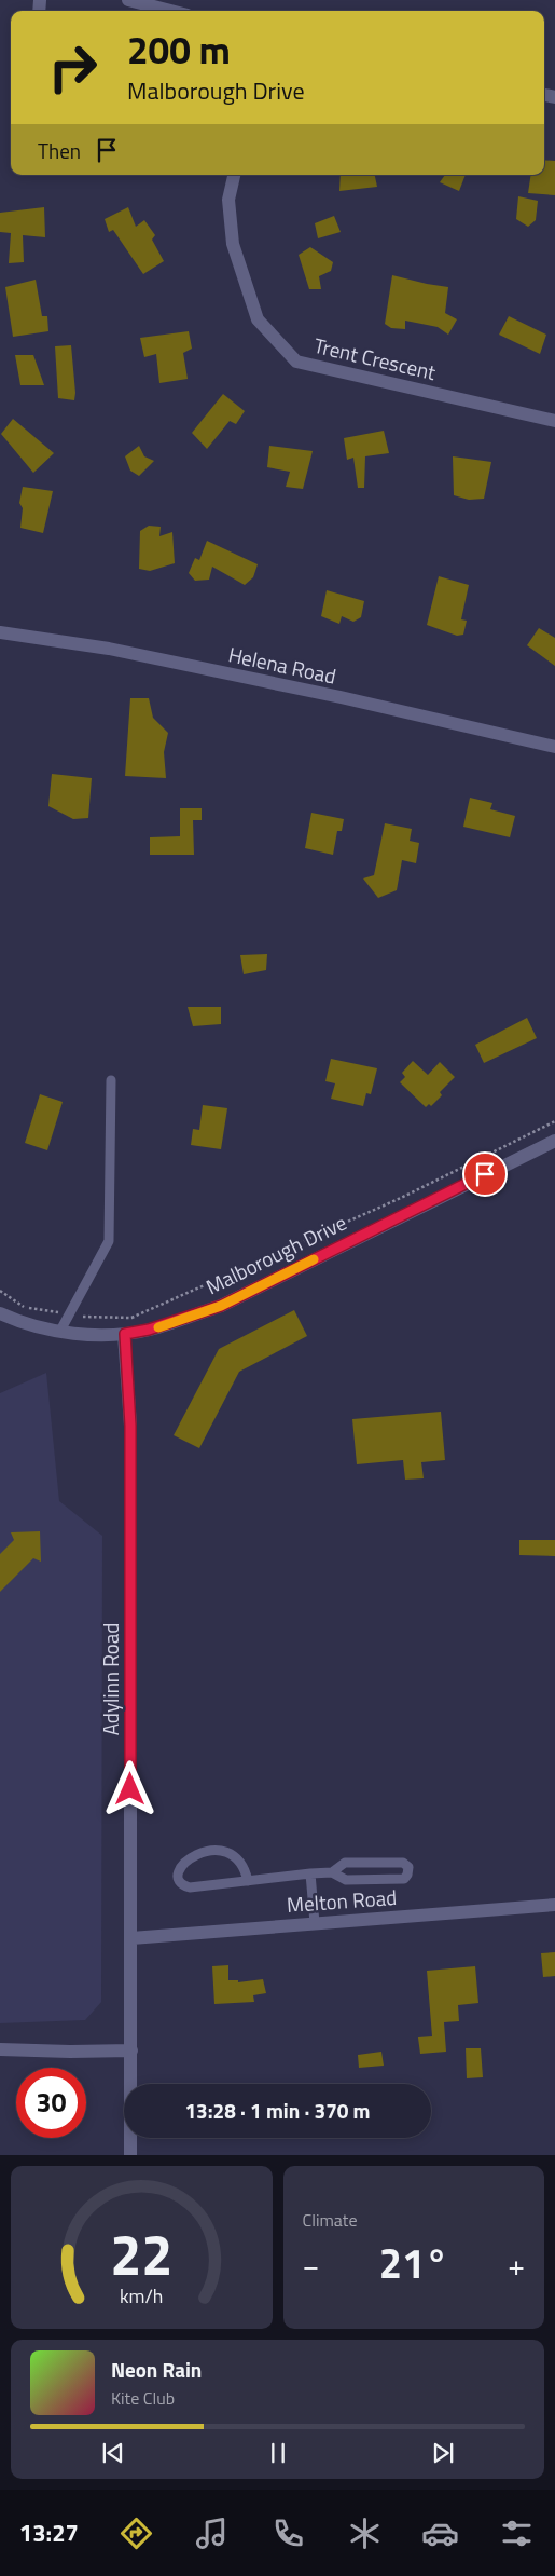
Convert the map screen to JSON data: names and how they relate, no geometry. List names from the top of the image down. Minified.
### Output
{"streets":{"street":["Trent Crescent","Helena Road","Malborough Drive","Adylinn Road","Melton Road"]},"crossings":[["Malborough Drive","Adylinn Road"],["Adylinn Road","Melton Road"]],"page":{"turn":["200 m","Malborough Drive"],"then":"Then","limit":"30","trip":"13:28 · 1 min · 370 m","tile":"Climate","heat":["−","21°","+"],"song":["Neon Rain","Kite Club"],"tabs":"13:27","gauge":["22","km/h"]}}
